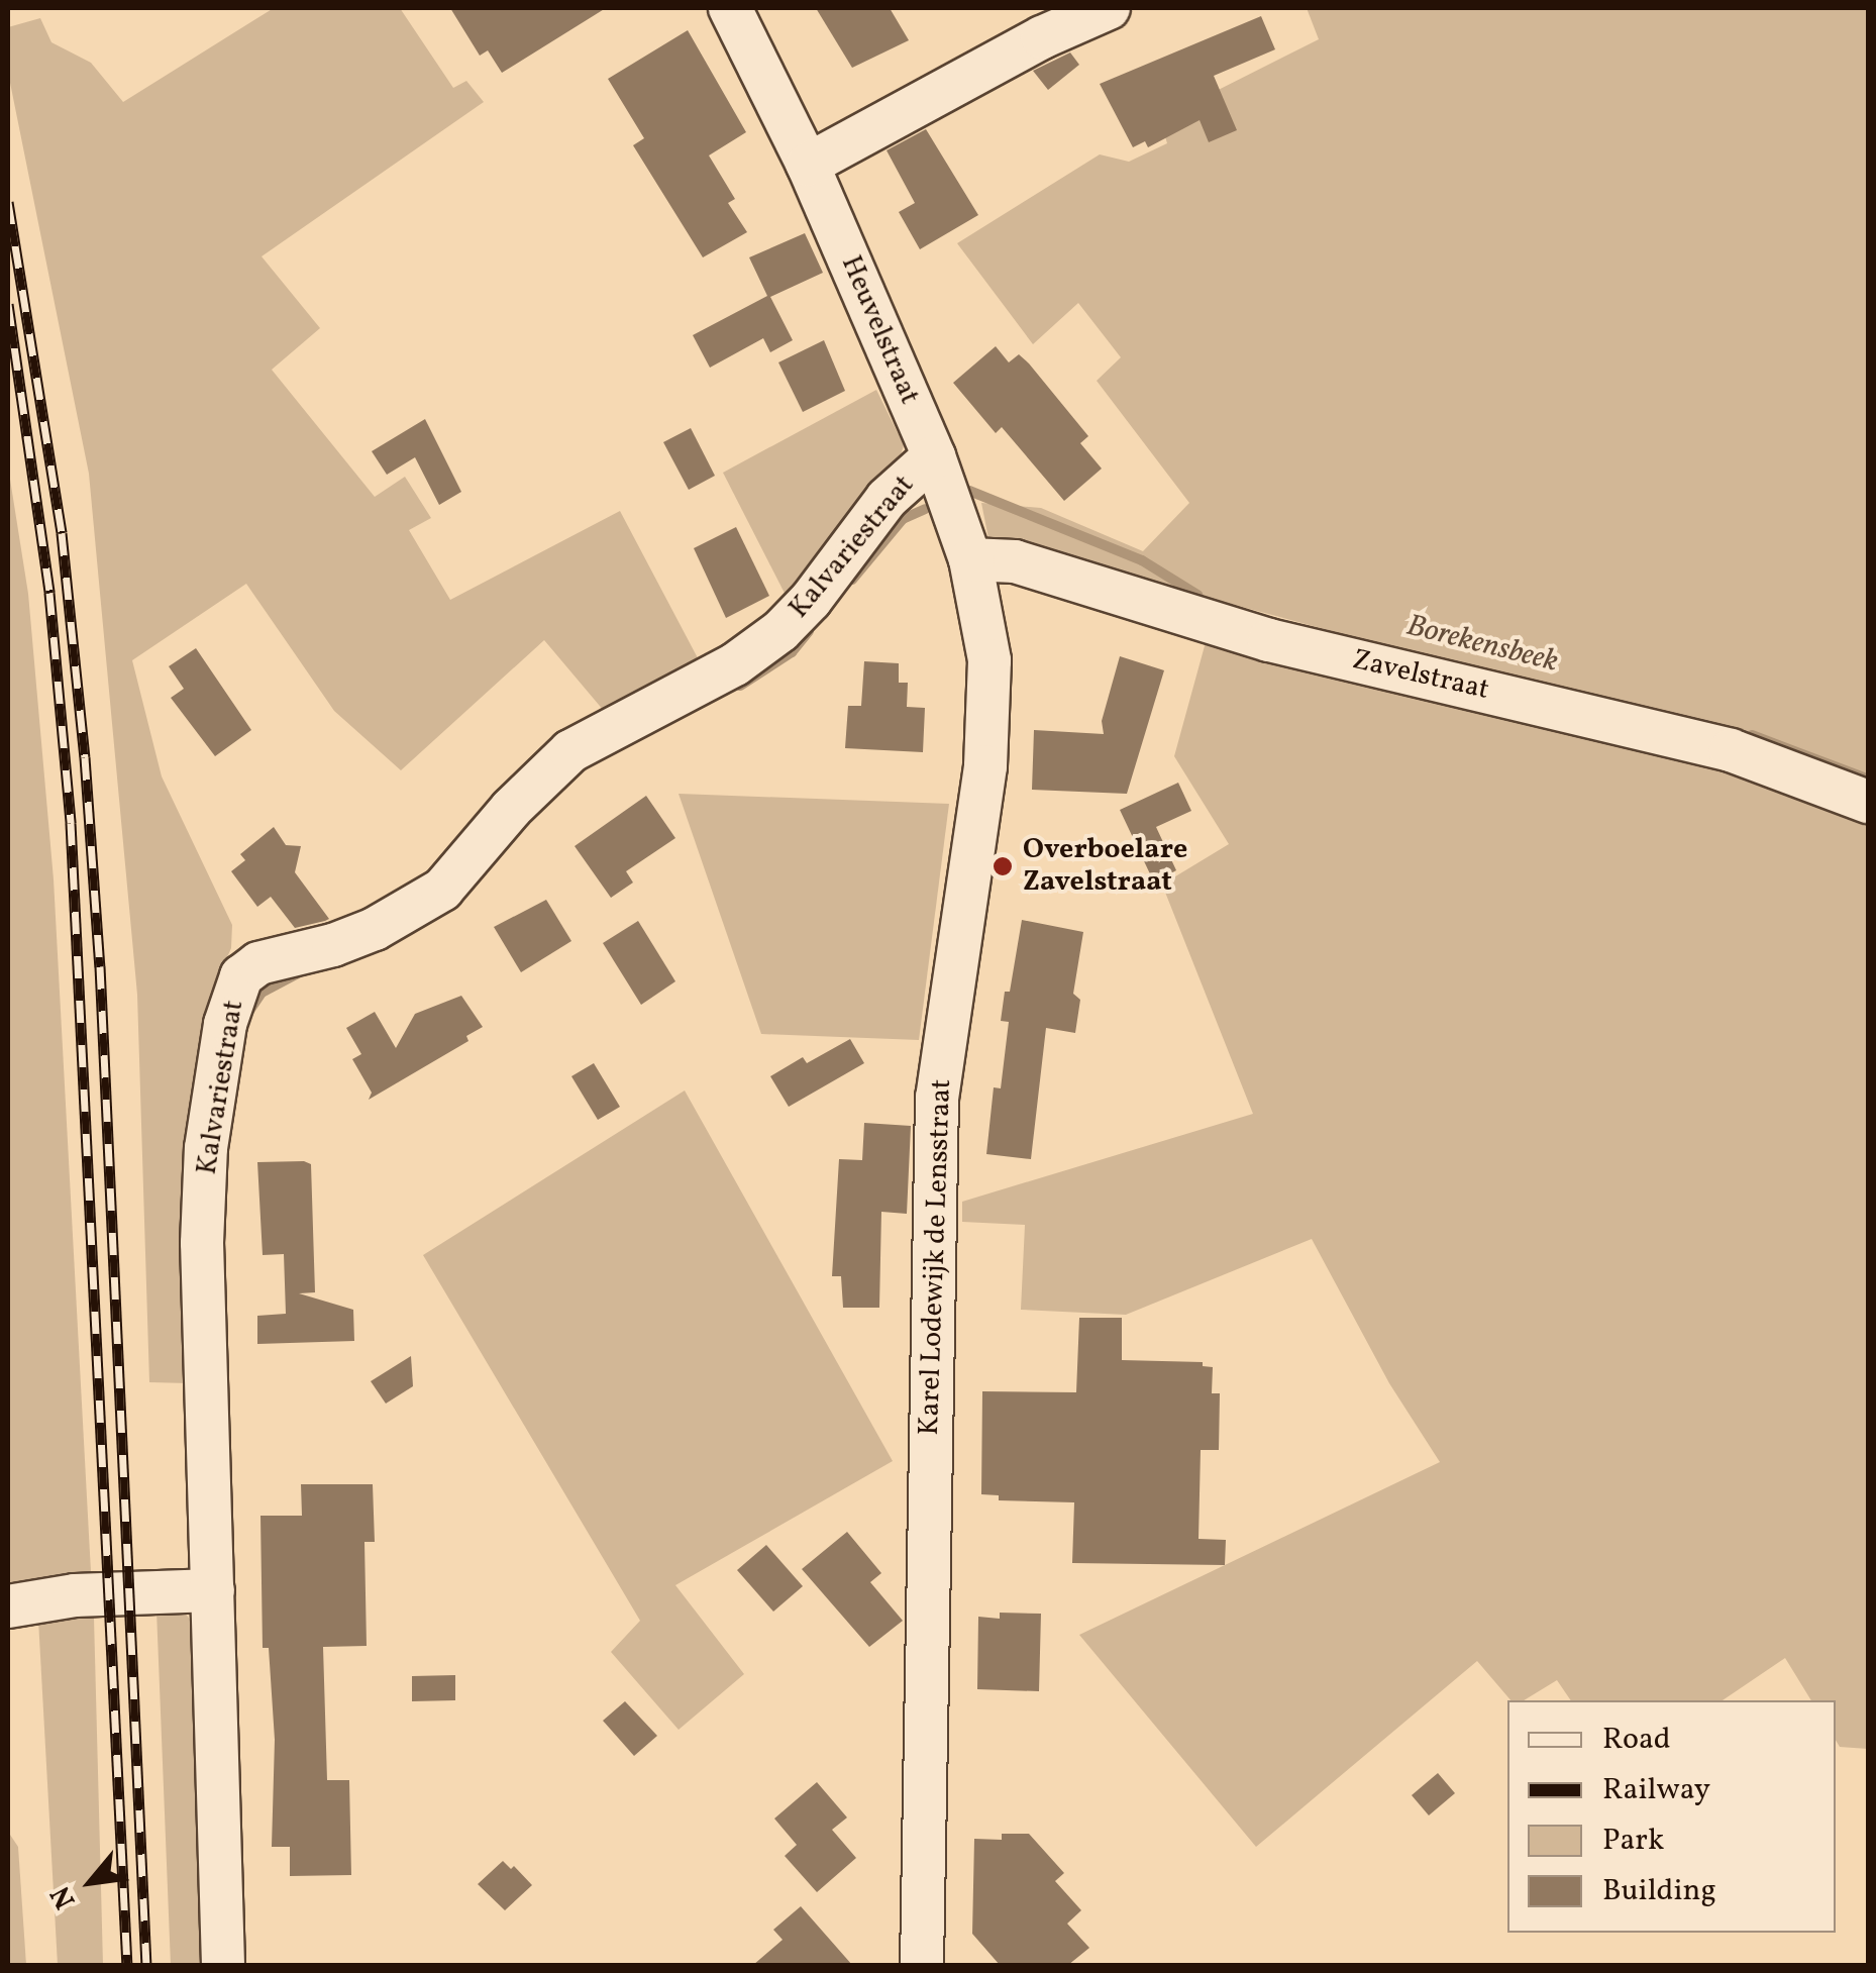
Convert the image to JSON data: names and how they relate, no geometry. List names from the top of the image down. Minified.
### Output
{"streets":{"street":["Heuvelstraat","Kalvariestraat","Zavelstraat","Karel Lodewijk de Lensstraat"]},"crossings":[["Heuvelstraat","Kalvariestraat"],["Heuvelstraat","Karel Lodewijk de Lensstraat"],["Zavelstraat","Karel Lodewijk de Lensstraat"]],"water":["Borekensbeek"],"places":["Overboelare Zavelstraat"],"legend":["Road","Railway","Park","Building"],"north":"bottom left"}
